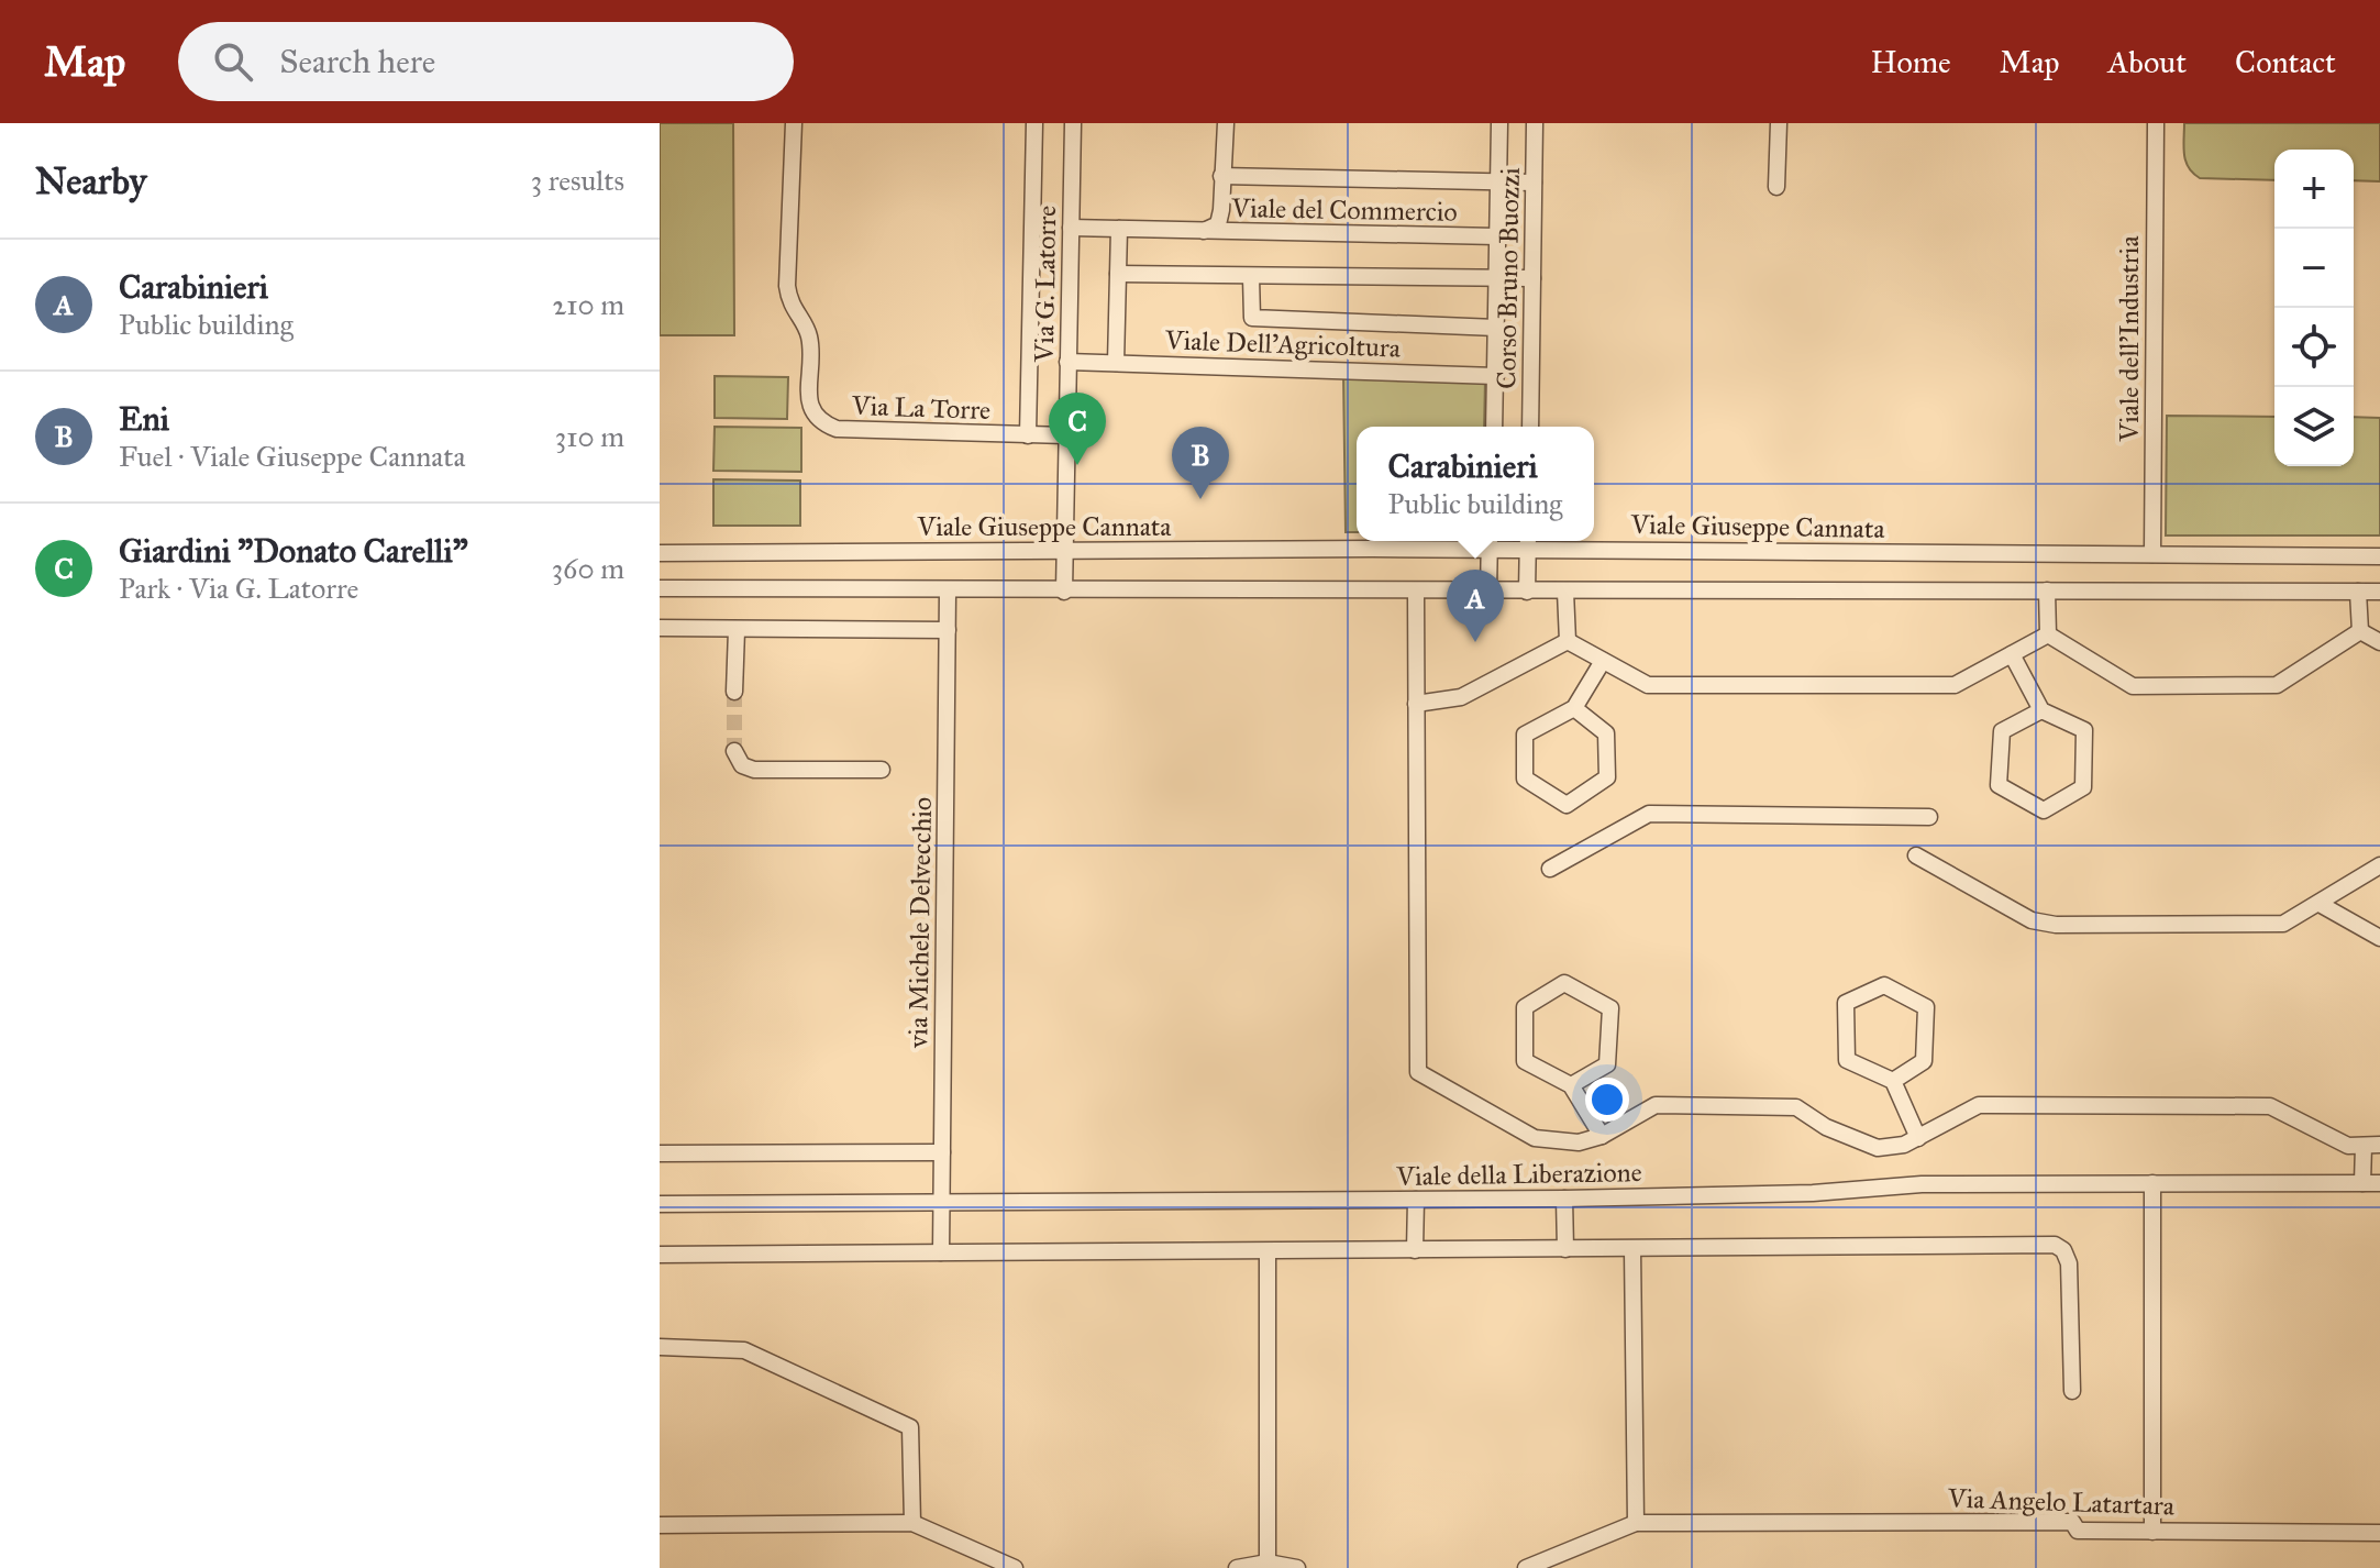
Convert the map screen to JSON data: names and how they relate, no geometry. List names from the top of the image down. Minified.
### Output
{"streets":{"street":["Viale del Commercio","Corso Bruno Buozzi","Via G. Latorre","Viale dell'Industria","Viale Dell'Agricoltura","Via La Torre","Viale Giuseppe Cannata","via Michele Delvecchio","Viale della Liberazione","Via Angelo Latartara"]},"crossings":[["Viale del Commercio","Corso Bruno Buozzi"],["Corso Bruno Buozzi","Viale Dell'Agricoltura"],["Via G. Latorre","Viale Dell'Agricoltura"],["Via G. Latorre","Via La Torre"],["Via G. Latorre","Viale Giuseppe Cannata"],["Viale dell'Industria","Viale Giuseppe Cannata"],["via Michele Delvecchio","Viale della Liberazione"]],"page":{"header":"Map","search":"Search here","nav":["Home","Map","About","Contact"],"heading":["Nearby","3 results"],"map_buttons":["+","−"],"list":[{"mark":"A","name":"Carabinieri","note":"Public building","value":"210 m"},{"mark":"B","name":"Eni","note":"Fuel · Viale Giuseppe Cannata","value":"310 m"},{"mark":"C","name":"Giardini \"Donato Carelli\"","note":"Park · Via G. Latorre","value":"360 m"}],"pins":["C","B","A"],"popup":["Carabinieri","Public building"]}}
